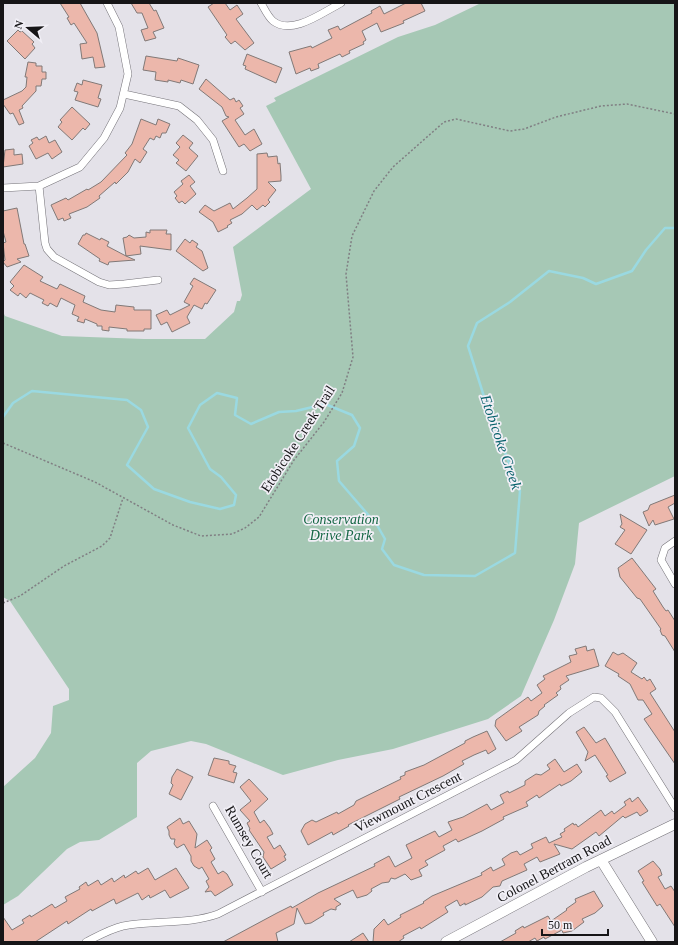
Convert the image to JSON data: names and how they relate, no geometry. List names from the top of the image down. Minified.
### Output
{"streets":{"street":["Viewmount Crescent","Rumsey Court","Colonel Bertram Road"],"path":["Etobicoke Creek Trail"]},"crossings":[["Viewmount Crescent","Rumsey Court"]],"water":["Etobicoke Creek"],"parks":["Conservation Drive Park"],"scale_bar":"50 m","north":"left"}
